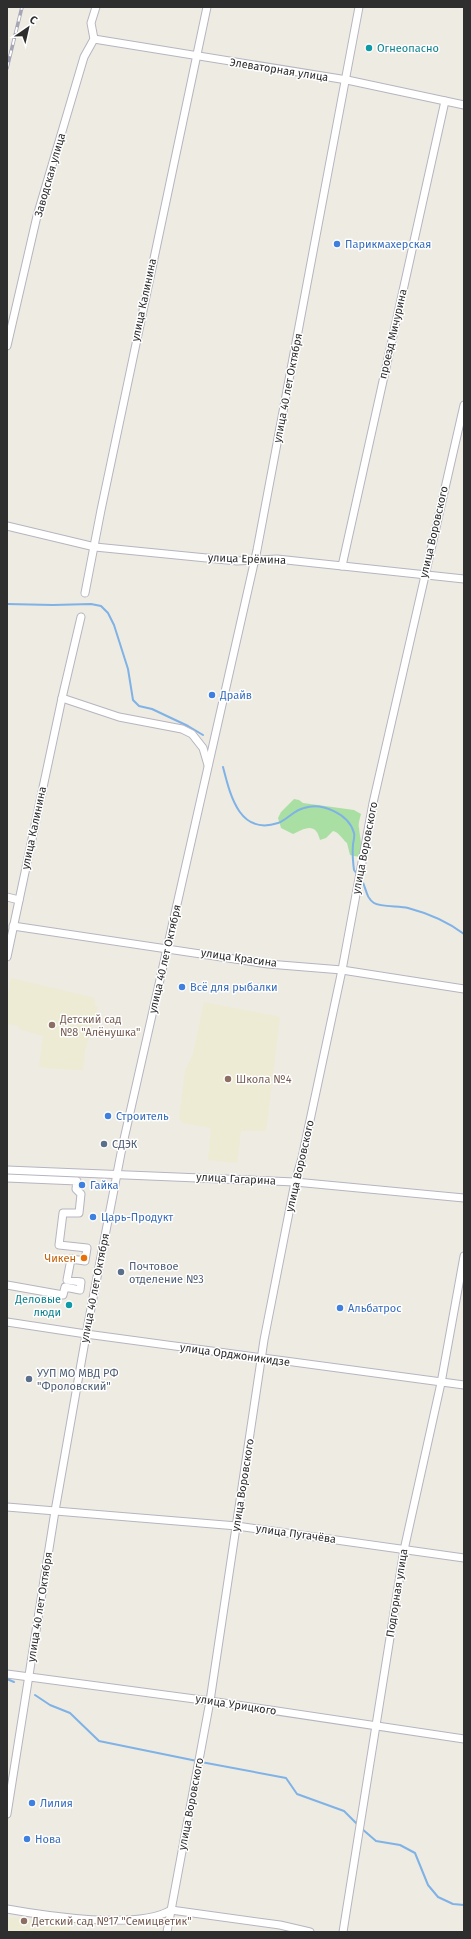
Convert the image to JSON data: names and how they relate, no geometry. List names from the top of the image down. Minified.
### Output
{"streets":{"street":["Элеваторная улица","Заводская улица","улица Калинина","проезд Мичурина","улица 40 лет Октября","улица Воровского","улица Ерёмина","улица Красина","улица Гагарина","улица Орджоникидзе","улица Пугачёва","Подгорная улица","улица Урицкого"]},"crossings":[["Элеваторная улица","Заводская улица"],["Элеваторная улица","улица Калинина"],["Элеваторная улица","проезд Мичурина"],["Элеваторная улица","улица 40 лет Октября"],["улица Калинина","улица Ерёмина"],["улица Калинина","улица Красина"],["проезд Мичурина","улица Ерёмина"],["улица 40 лет Октября","улица Ерёмина"],["улица 40 лет Октября","улица Красина"],["улица 40 лет Октября","улица Гагарина"],["улица 40 лет Октября","улица Орджоникидзе"],["улица 40 лет Октября","улица Пугачёва"],["улица 40 лет Октября","улица Урицкого"],["улица Воровского","улица Ерёмина"],["улица Воровского","улица Красина"],["улица Воровского","улица Гагарина"],["улица Воровского","улица Орджоникидзе"],["улица Воровского","улица Пугачёва"],["улица Воровского","улица Урицкого"],["улица Орджоникидзе","Подгорная улица"],["улица Пугачёва","Подгорная улица"],["Подгорная улица","улица Урицкого"]],"places":["Огнеопасно","Парикмахерская","Драйв","Всё для рыбалки","Детский сад №8 \"Алёнушка\"","Школа №4","Строитель","СДЭК","Гайка","Царь-Продукт","Чикен","Почтовое отделение №3","Деловые люди","Альбатрос","УУП МО МВД РФ \"Фроловский\"","Лилия","Нова","Детский сад №17 \"Семицветик\""],"north":"top right"}
